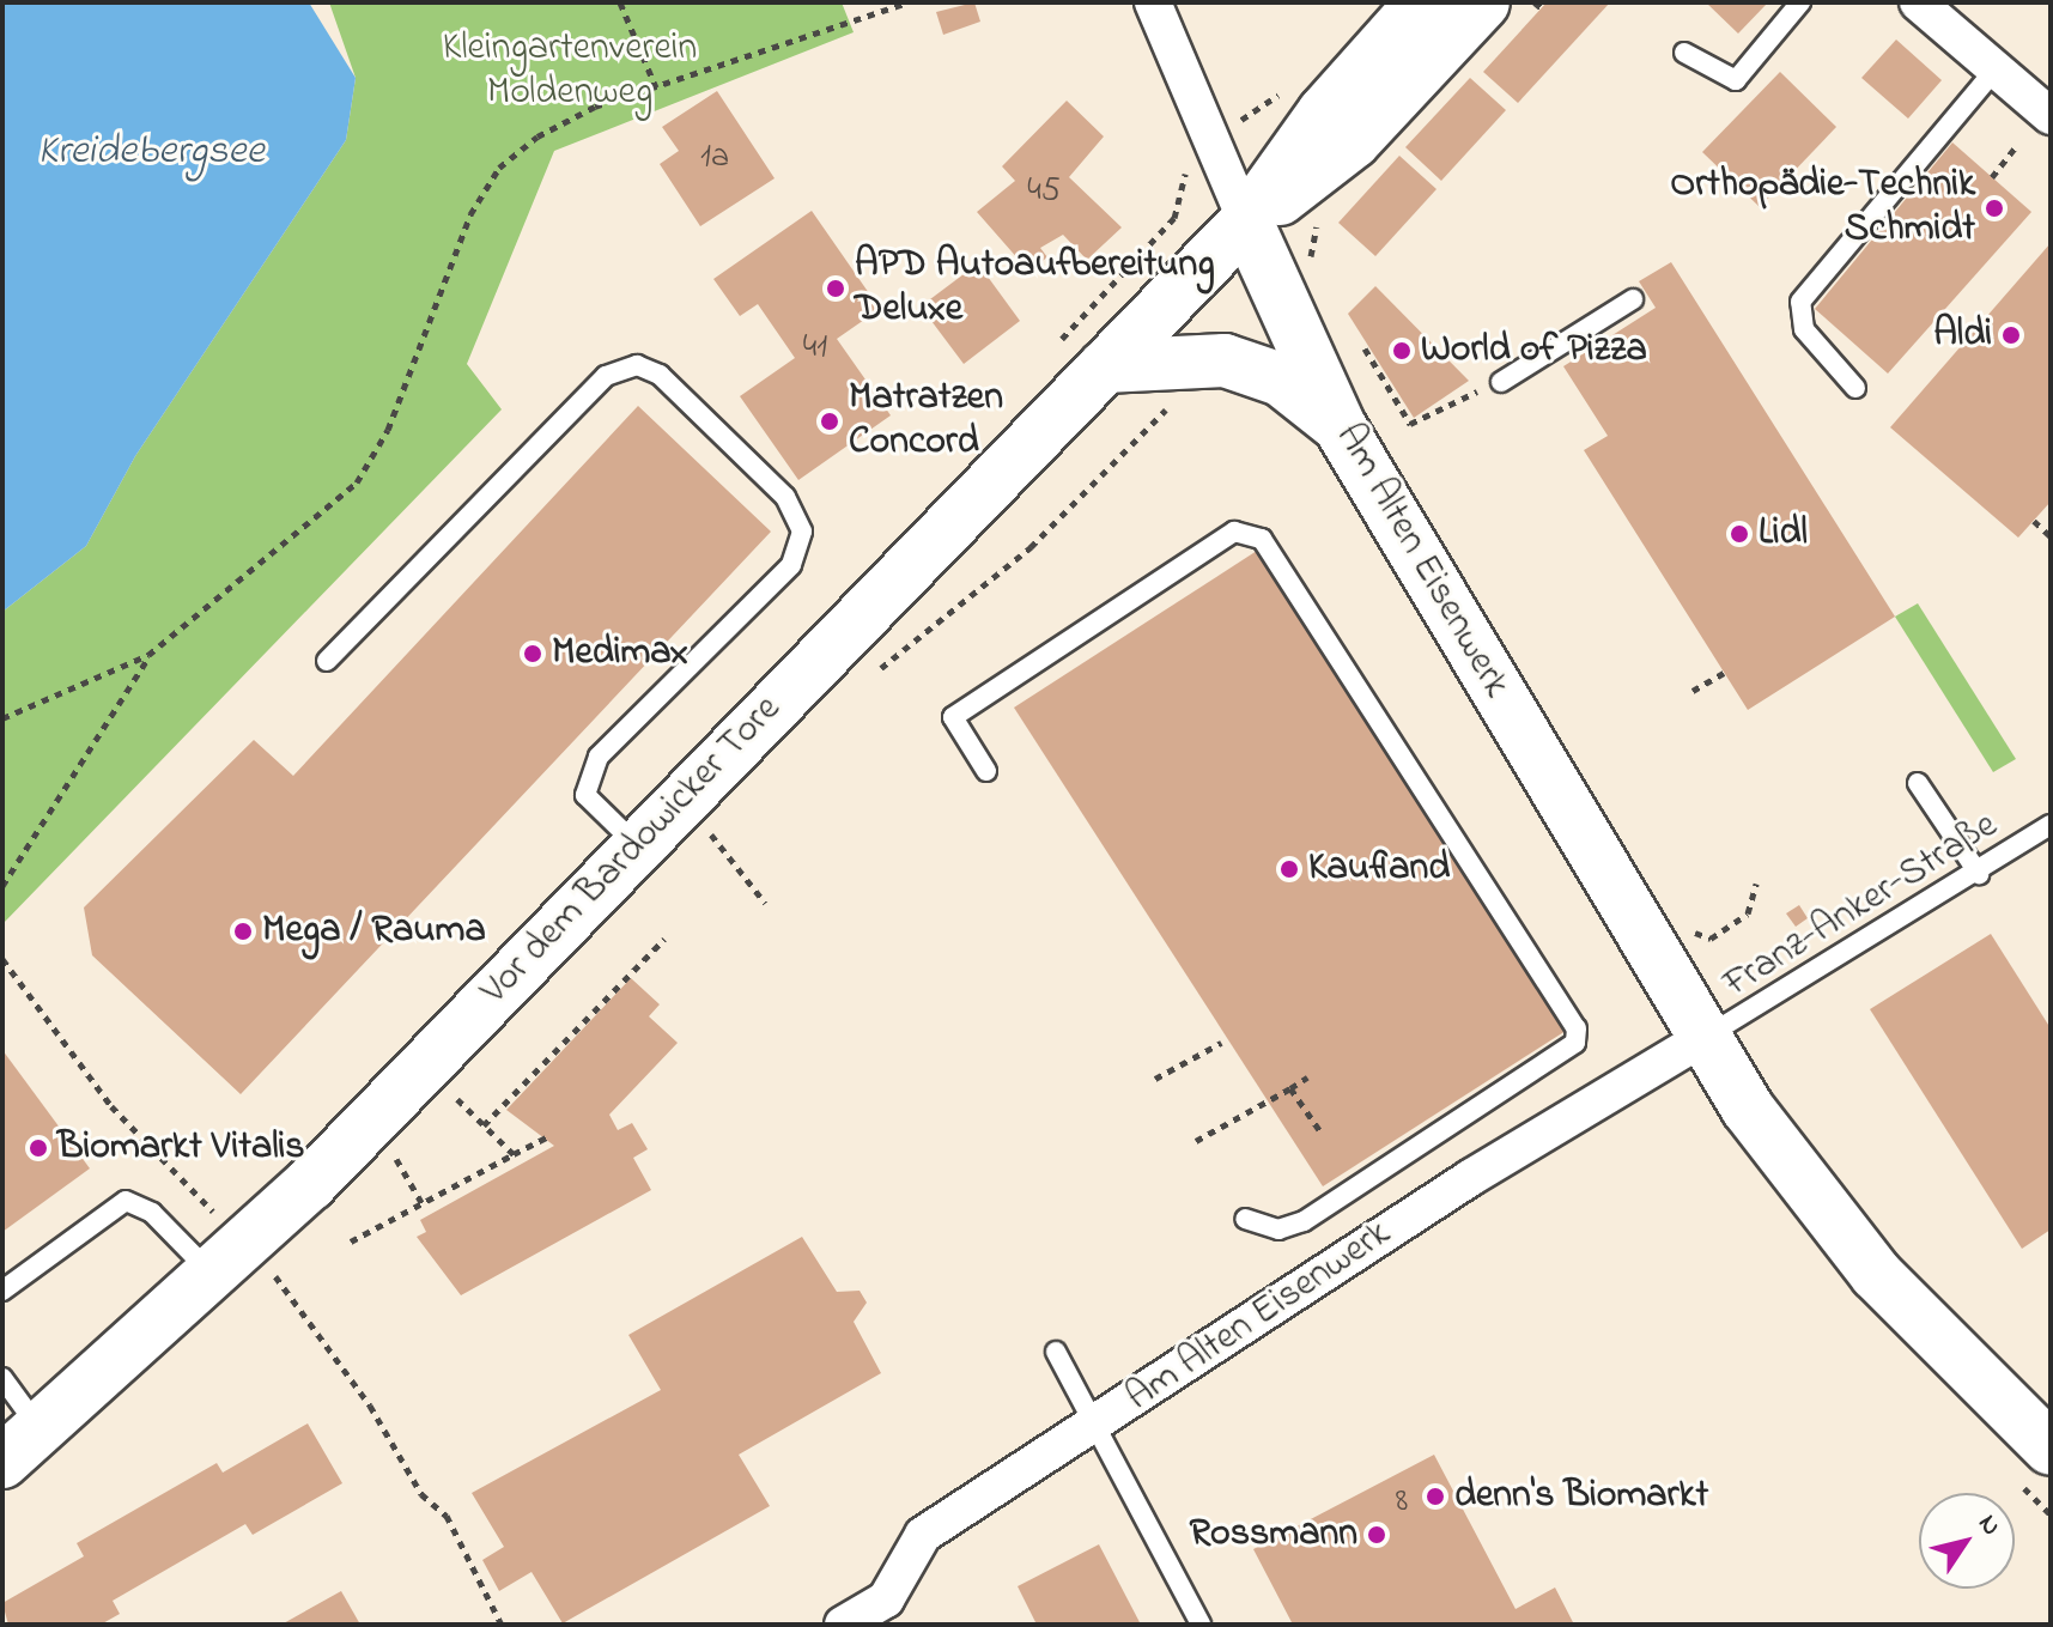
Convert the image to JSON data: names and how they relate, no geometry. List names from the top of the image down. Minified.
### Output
{"streets":{"main road":["Am Alten Eisenwerk","Vor dem Bardowicker Tore"],"lane":["Franz-Anker-Straße"]},"crossings":[["Am Alten Eisenwerk","Vor dem Bardowicker Tore"],["Am Alten Eisenwerk","Franz-Anker-Straße"]],"water":["Kreidebergsee"],"parks":["Kleingartenverein Moldenweg"],"places":["Orthopädie-Technik Schmidt","APD Autoaufbereitung Deluxe","Aldi","World of Pizza","Matratzen Concord","Lidl","Medimax","Kaufland","Mega / Rauma","Biomarkt Vitalis","denn's Biomarkt","Rossmann"],"house_numbers":["1a","45","41","8"],"north":"top right"}
